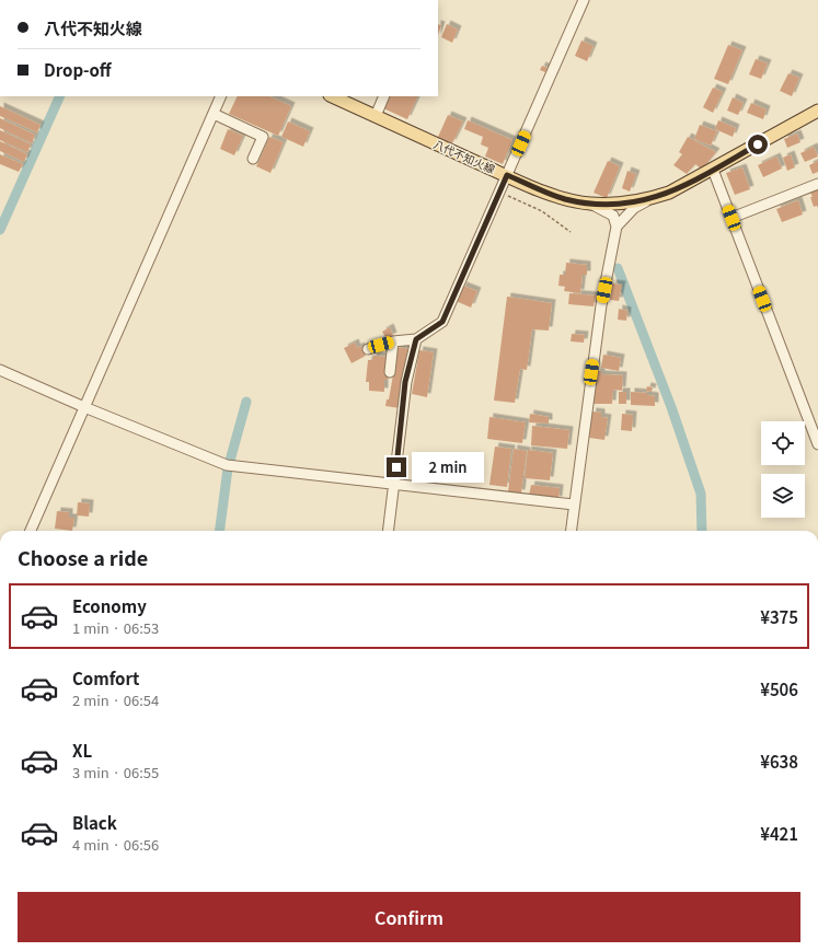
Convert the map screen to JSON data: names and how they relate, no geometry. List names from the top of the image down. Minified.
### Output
{"streets":{"main road":["八代不知火線"]},"page":{"banner":["八代不知火線","Drop-off"],"bubble":"2 min","heading":"Choose a ride","list":[{"name":"Economy","note":"1 min · 06:53","value":"¥375"},{"name":"Comfort","note":"2 min · 06:54","value":"¥506"},{"name":"XL","note":"3 min · 06:55","value":"¥638"},{"name":"Black","note":"4 min · 06:56","value":"¥421"}],"buttons":"Confirm"}}
